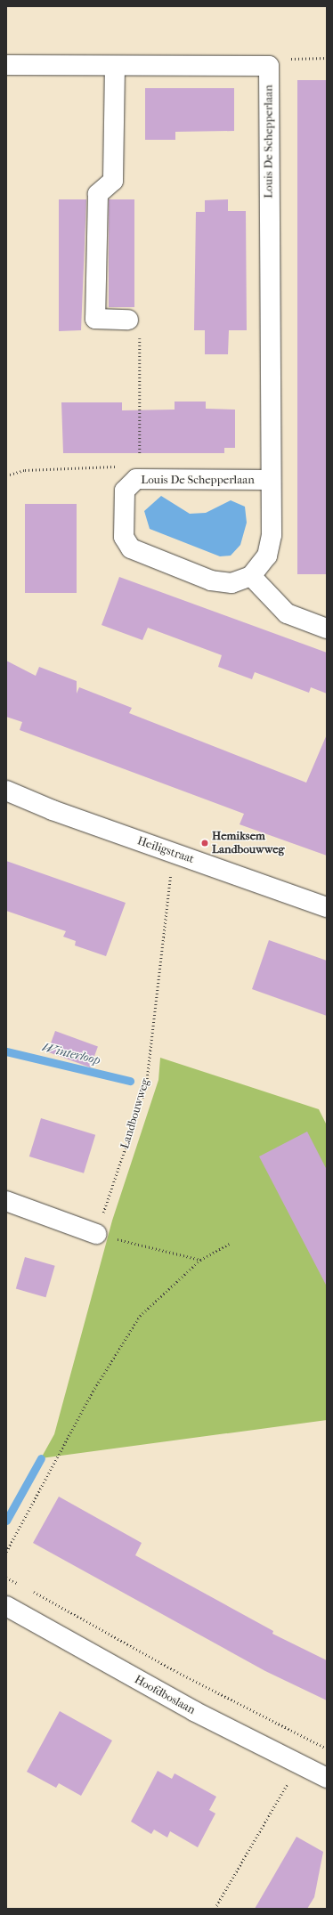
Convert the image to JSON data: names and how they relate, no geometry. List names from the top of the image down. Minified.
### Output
{"streets":{"street":["Louis De Schepperlaan","Heiligstraat","Hoofdboslaan"],"path":["Landbouwweg"]},"crossings":[["Heiligstraat","Landbouwweg"]],"water":["Winterloop"],"places":["Hemiksem Landbouwweg"]}
